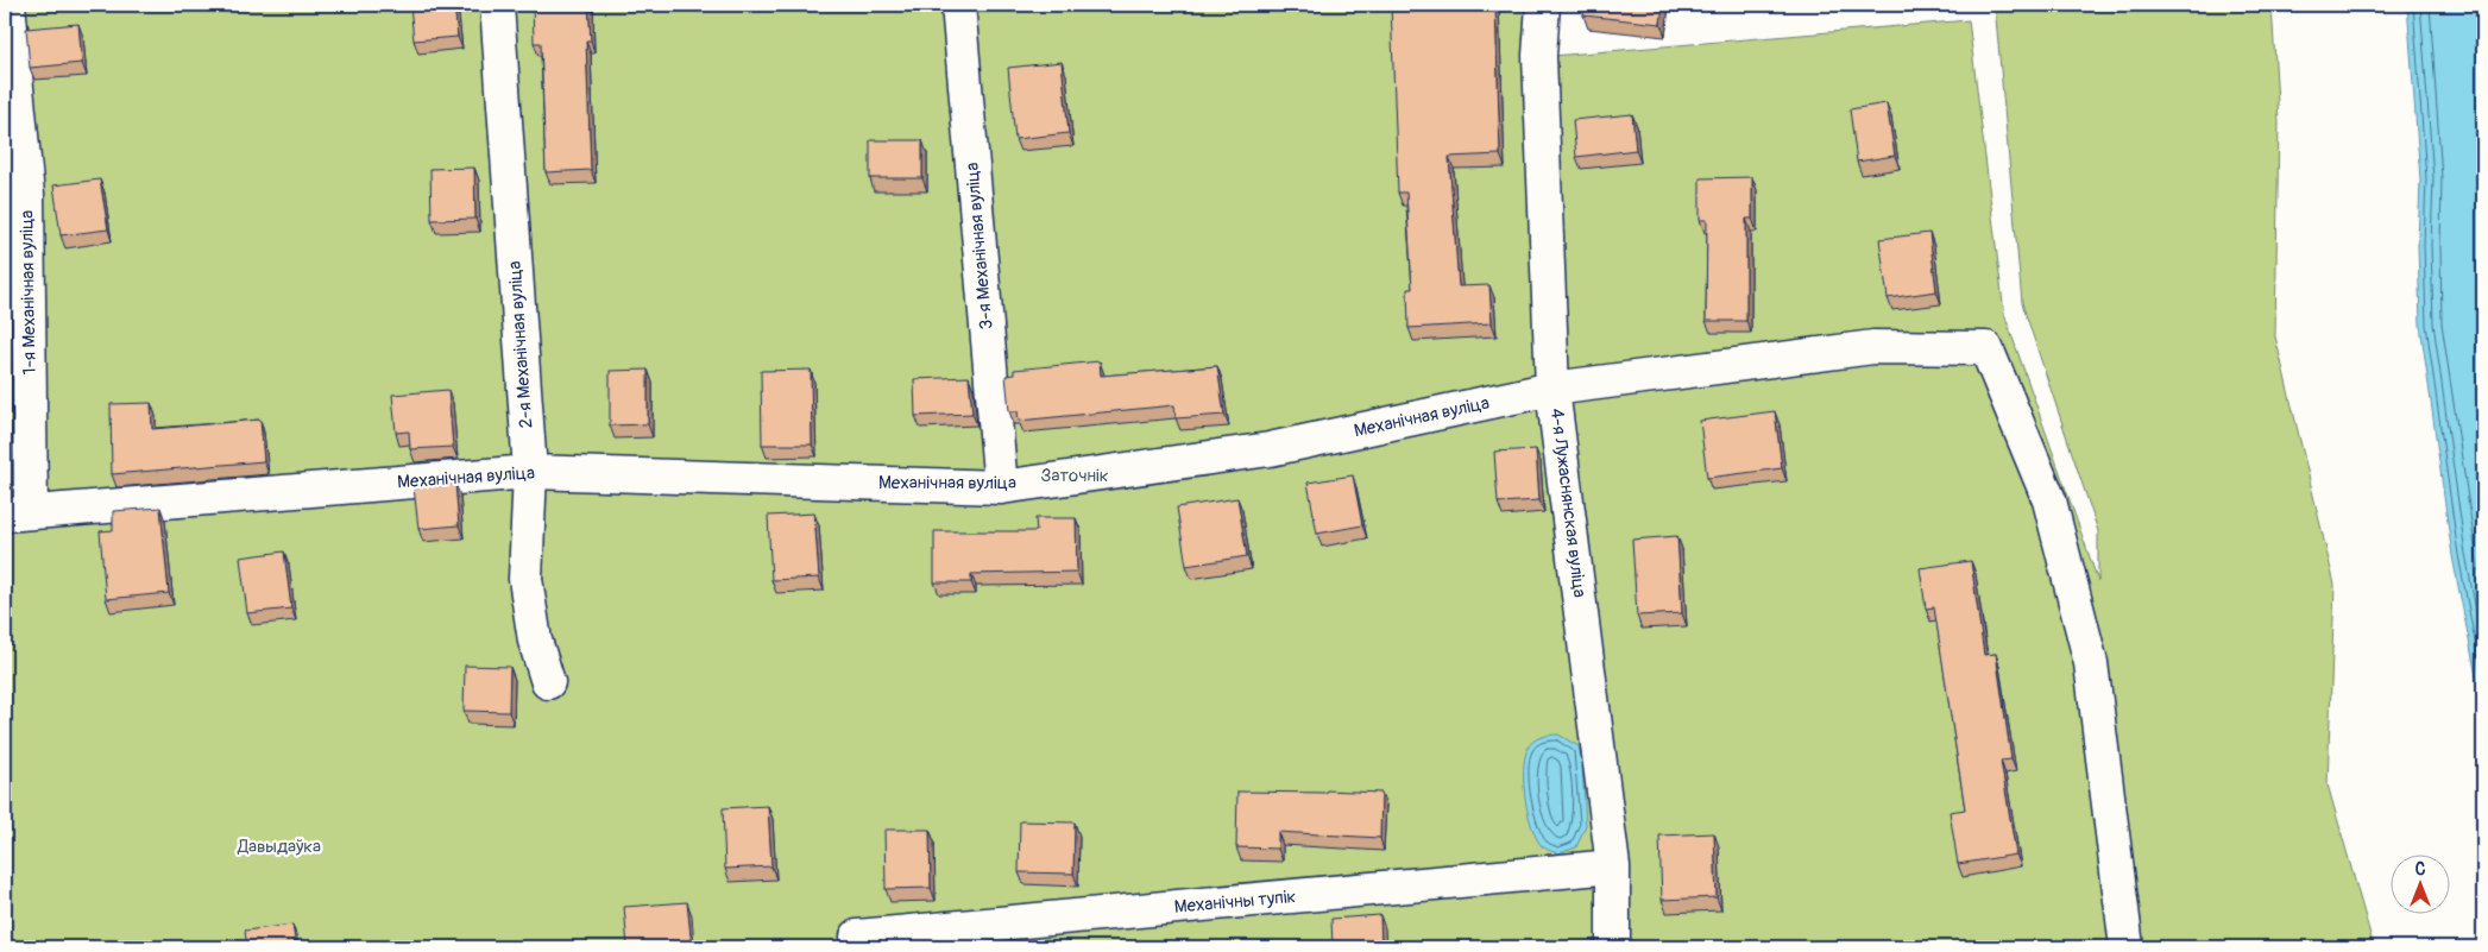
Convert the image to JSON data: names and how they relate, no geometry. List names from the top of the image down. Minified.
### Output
{"streets":{"street":["3-я Механічная вуліца","1-я Механічная вуліца","2-я Механічная вуліца","Механічная вуліца","4-я Лужаснянская вуліца","Механічны тупік"]},"crossings":[["3-я Механічная вуліца","Механічная вуліца"],["1-я Механічная вуліца","Механічная вуліца"],["2-я Механічная вуліца","Механічная вуліца"],["Механічная вуліца","4-я Лужаснянская вуліца"],["4-я Лужаснянская вуліца","Механічны тупік"]],"parks":["Заточнік","Давыдаўка"],"north":"top"}
